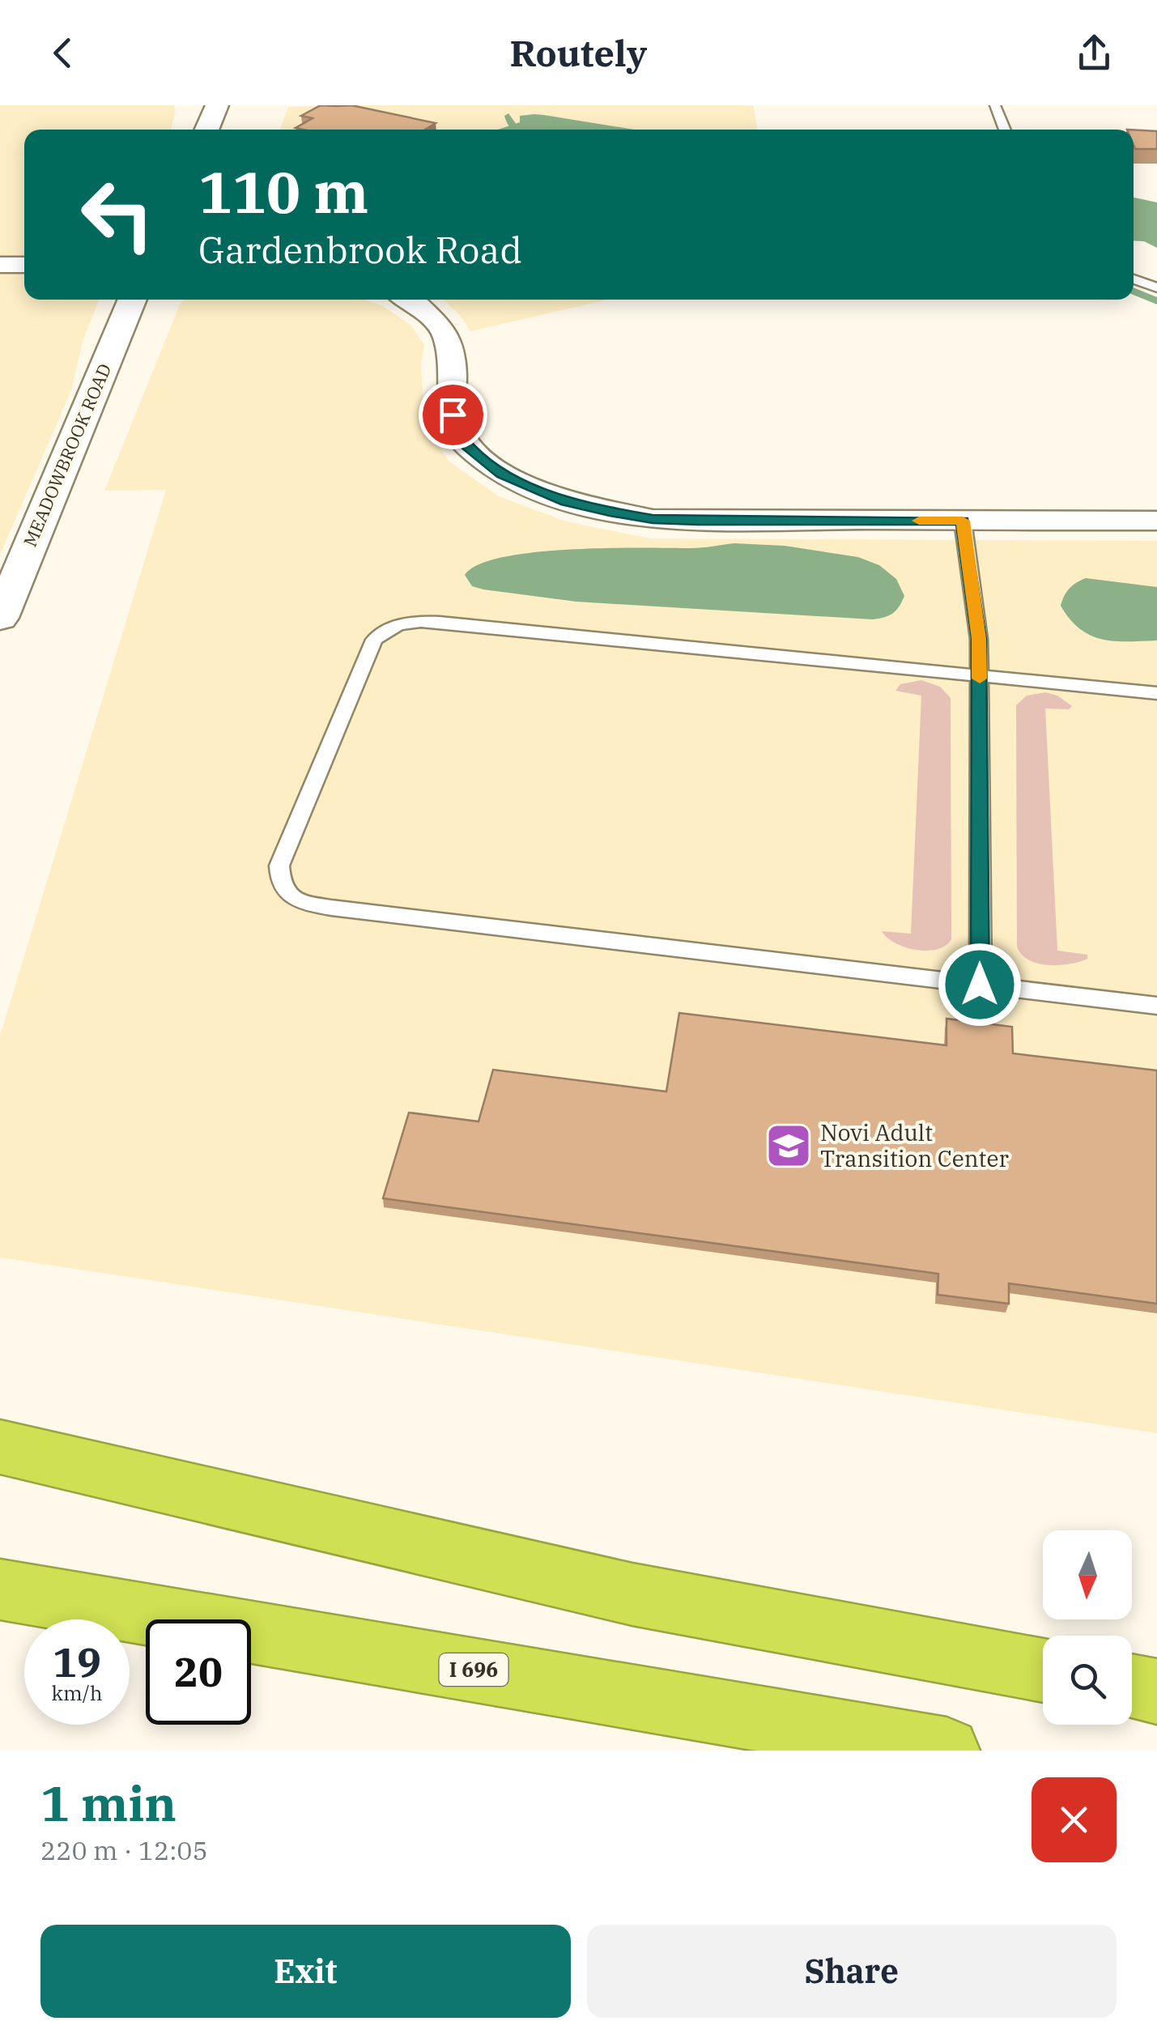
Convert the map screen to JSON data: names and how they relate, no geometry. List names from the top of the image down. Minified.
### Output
{"streets":{"highway":["I 696"],"street":["MEADOWBROOK ROAD"]},"places":{"school or university":["Novi Adult Transition Center"]},"north":"bottom","page":{"header":"Routely","turn":["110 m","Gardenbrook Road"],"speed":"19 km/h","limit":"20","heading":["1 min","220 m · 12:05"],"buttons":["Exit","Share"]}}
